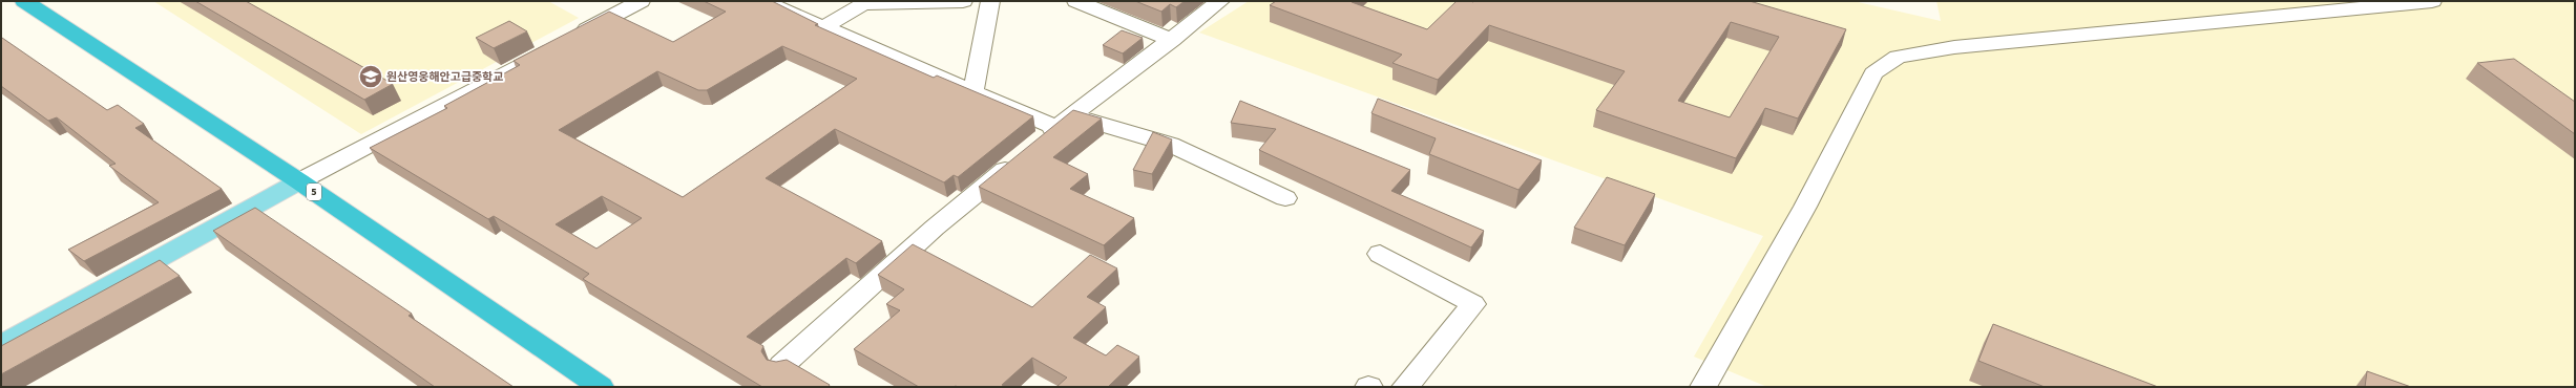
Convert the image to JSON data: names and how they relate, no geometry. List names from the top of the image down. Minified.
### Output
{"streets":{"highway":["5"]},"places":{"school or university":["원산영웅해안고급중학교"]}}
